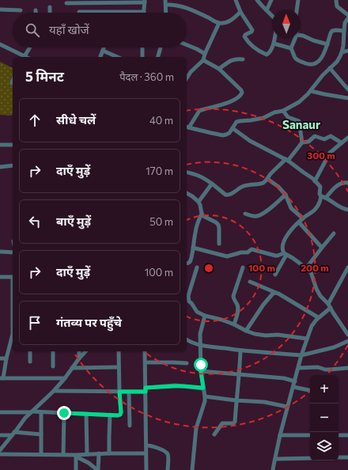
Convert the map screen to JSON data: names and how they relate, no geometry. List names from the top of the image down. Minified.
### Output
{"districts":["Sanaur"],"north":"top","page":{"search":"यहाँ खोजें","heading":["5 मिनट","पैदल · 360 m"],"list":[["सीधे चलें","40 m"],["दाएँ मुड़ें","170 m"],["बाएँ मुड़ें","50 m"],["दाएँ मुड़ें","100 m"],"गंतव्य पर पहुँचे"],"map_buttons":["+","−"]},"rings":["300 m","100 m","200 m"]}
